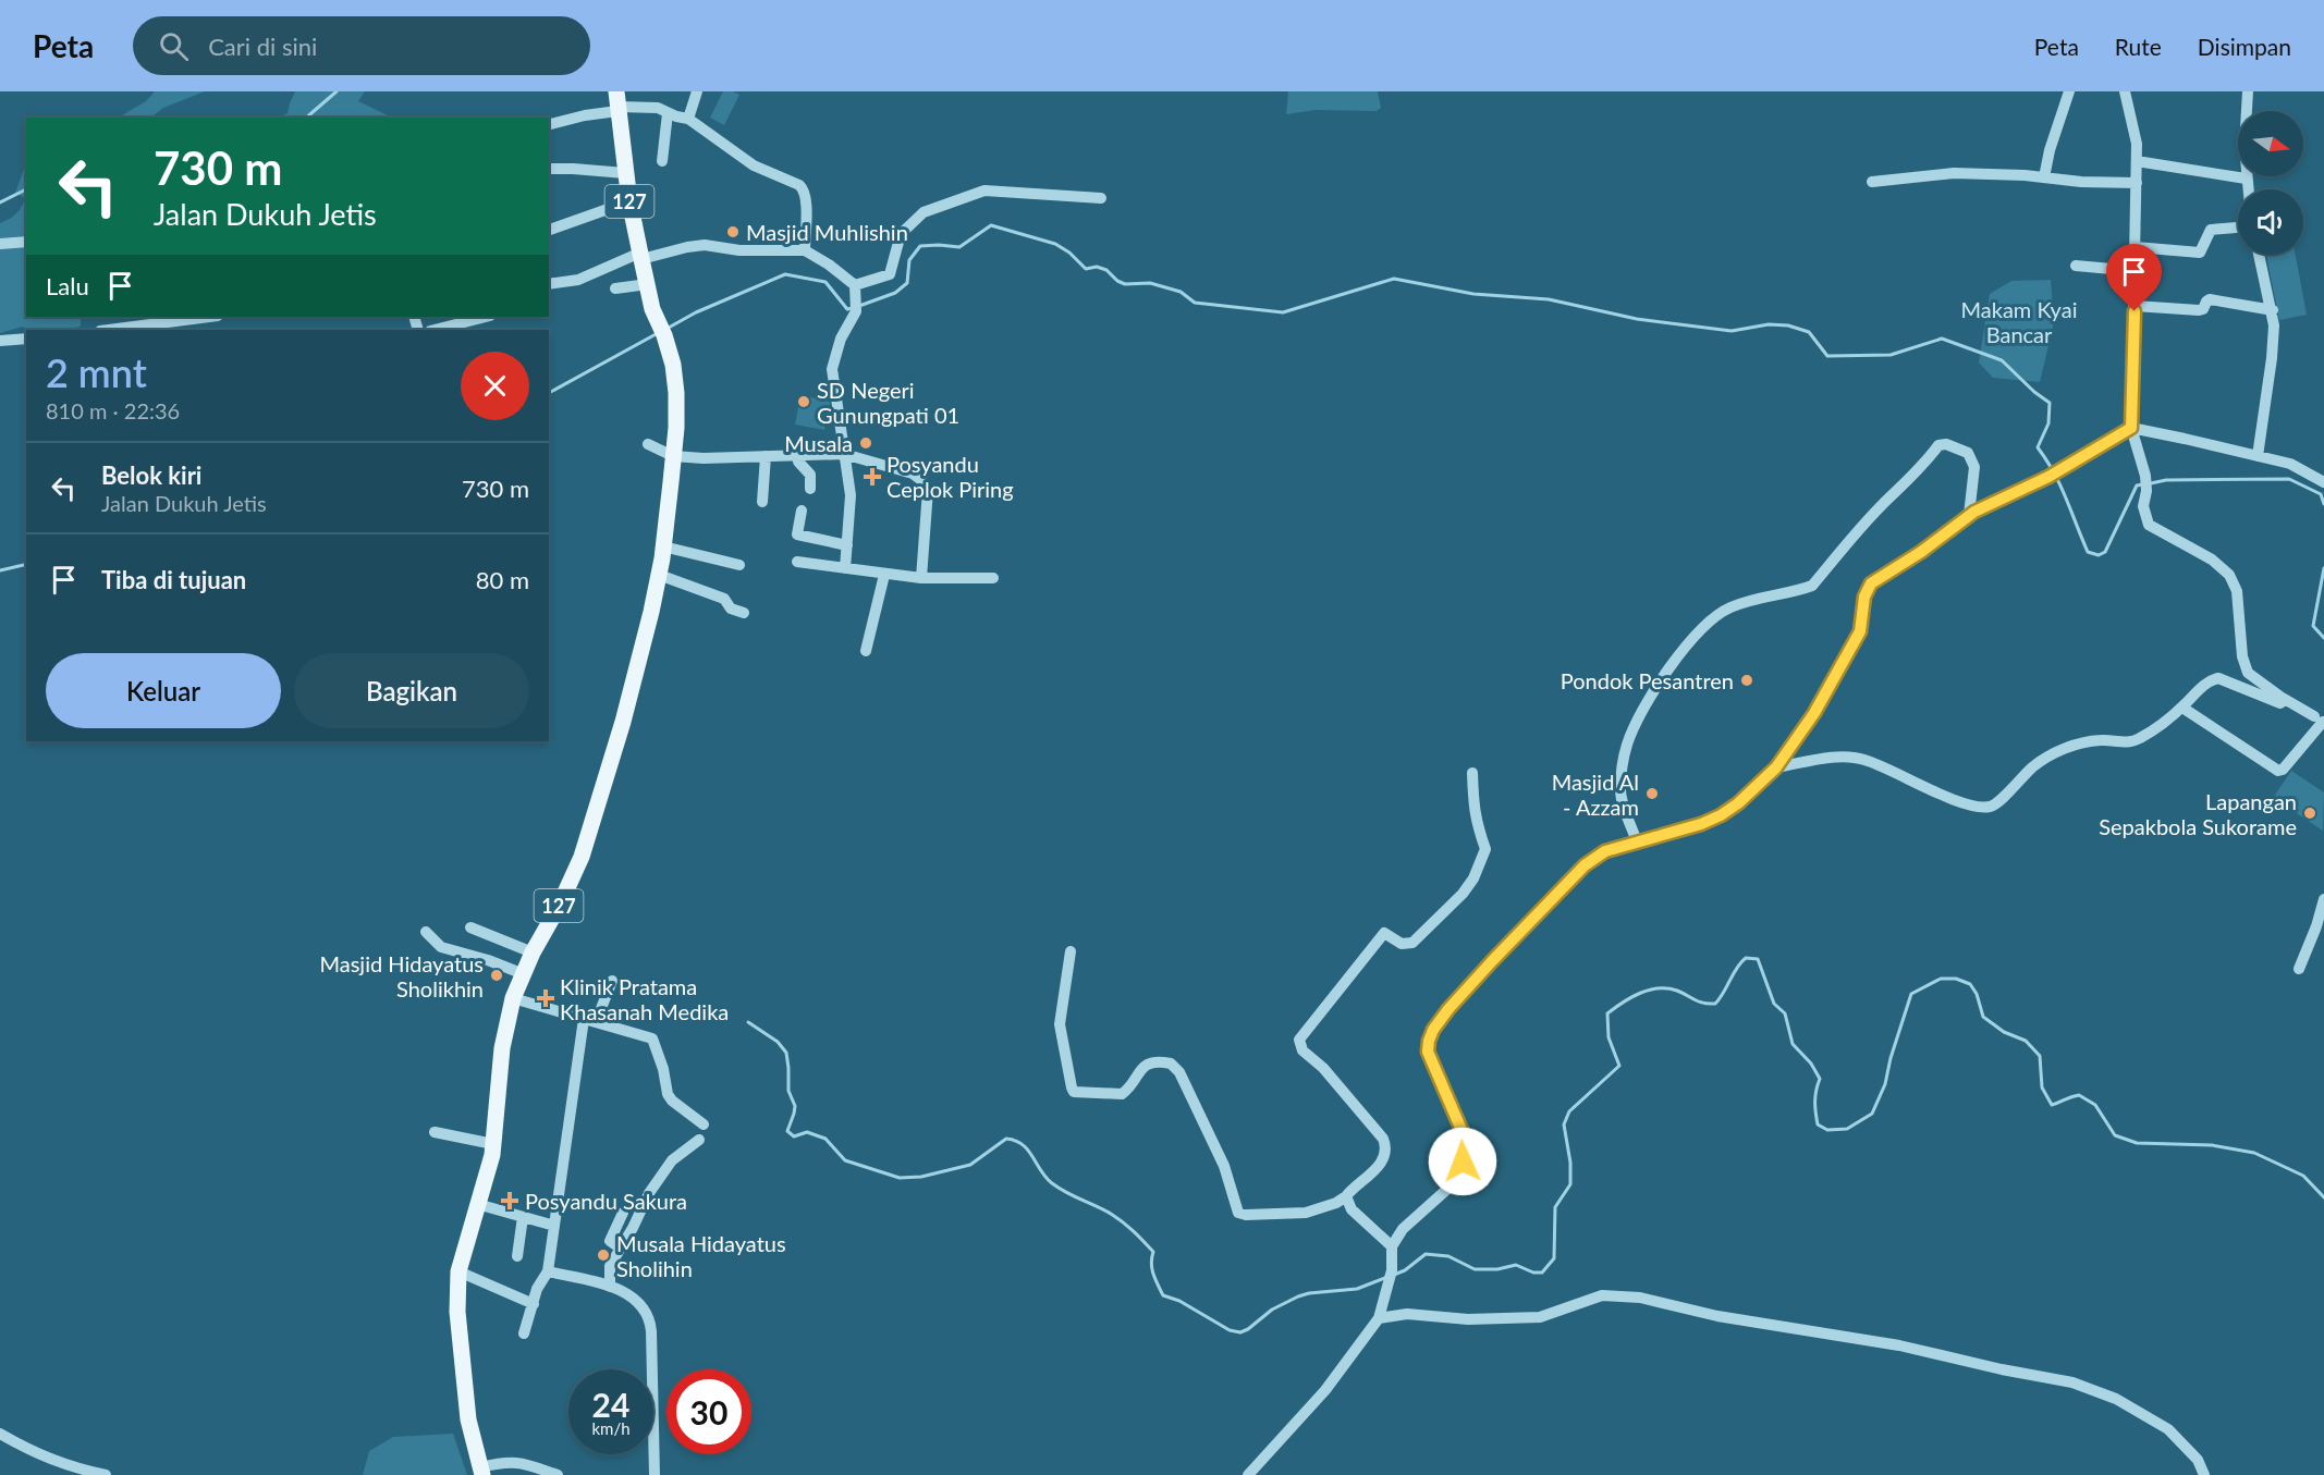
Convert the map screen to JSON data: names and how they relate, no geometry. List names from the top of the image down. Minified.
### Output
{"streets":{"main road":["127"]},"parks":["Makam Kyai Bancar"],"places":{"other":["Masjid Muhlishin","SD Negeri Gunungpati 01","Musala","Pondok Pesantren","Masjid Al - Azzam","Lapangan Sepakbola Sukorame","Masjid Hidayatus Sholikhin","Musala Hidayatus Sholihin"],"health":["Posyandu Ceplok Piring","Klinik Pratama Khasanah Medika","Posyandu Sakura"]},"north":"right","page":{"header":"Peta","search":"Cari di sini","nav":["Peta","Rute","Disimpan"],"turn":["730 m","Jalan Dukuh Jetis"],"then":"Lalu","heading":["2 mnt","810 m · 22:36"],"list":[{"name":"Belok kiri","note":"Jalan Dukuh Jetis","value":"730 m"},{"name":"Tiba di tujuan","value":"80 m"}],"buttons":["Keluar","Bagikan"],"speed":"24 km/h","limit":"30"}}
